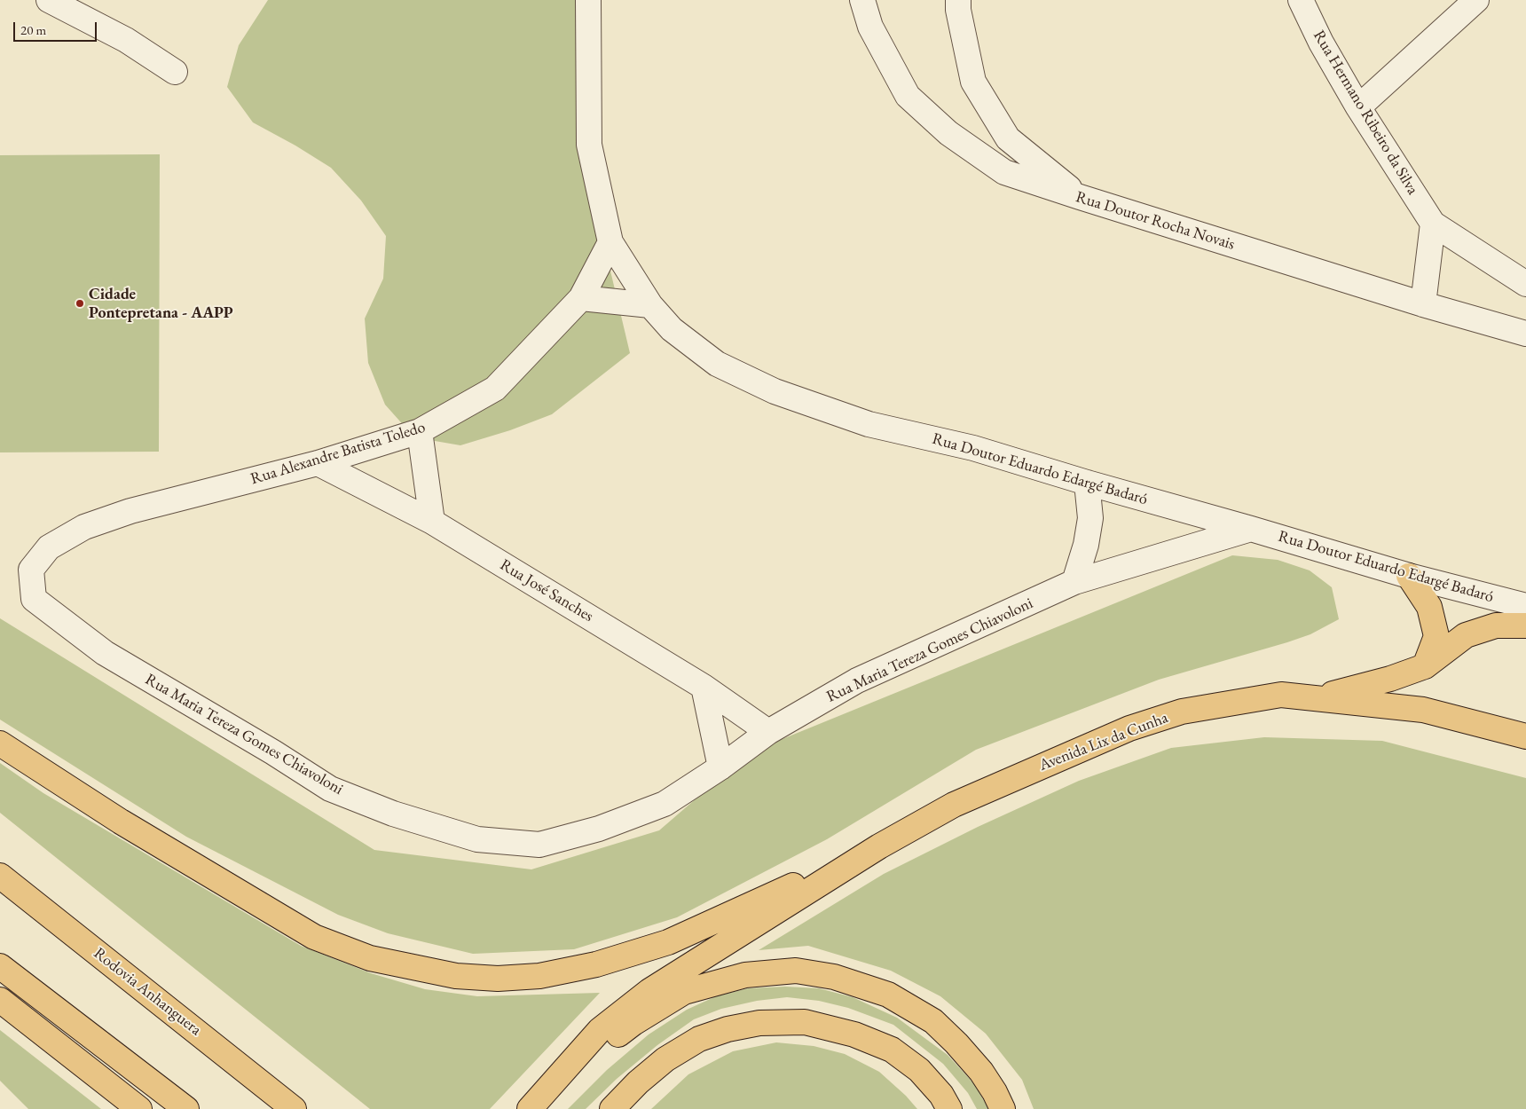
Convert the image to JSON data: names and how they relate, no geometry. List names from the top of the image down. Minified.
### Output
{"streets":{"highway":["Avenida Lix da Cunha","Rodovia Anhanguera"],"street":["Rua Hermano Ribeiro da Silva","Rua Doutor Rocha Novais","Rua Alexandre Batista Toledo","Rua Doutor Eduardo Edargé Badaró","Rua José Sanches","Rua Maria Tereza Gomes Chiavoloni"]},"crossings":[["Rua Alexandre Batista Toledo","Rua Doutor Eduardo Edargé Badaró"],["Rua Alexandre Batista Toledo","Rua José Sanches"],["Rua Alexandre Batista Toledo","Rua Maria Tereza Gomes Chiavoloni"],["Rua Doutor Eduardo Edargé Badaró","Rua Maria Tereza Gomes Chiavoloni"],["Rua José Sanches","Rua Maria Tereza Gomes Chiavoloni"]],"places":["Cidade Pontepretana - AAPP"],"scale_bar":"20 m"}
